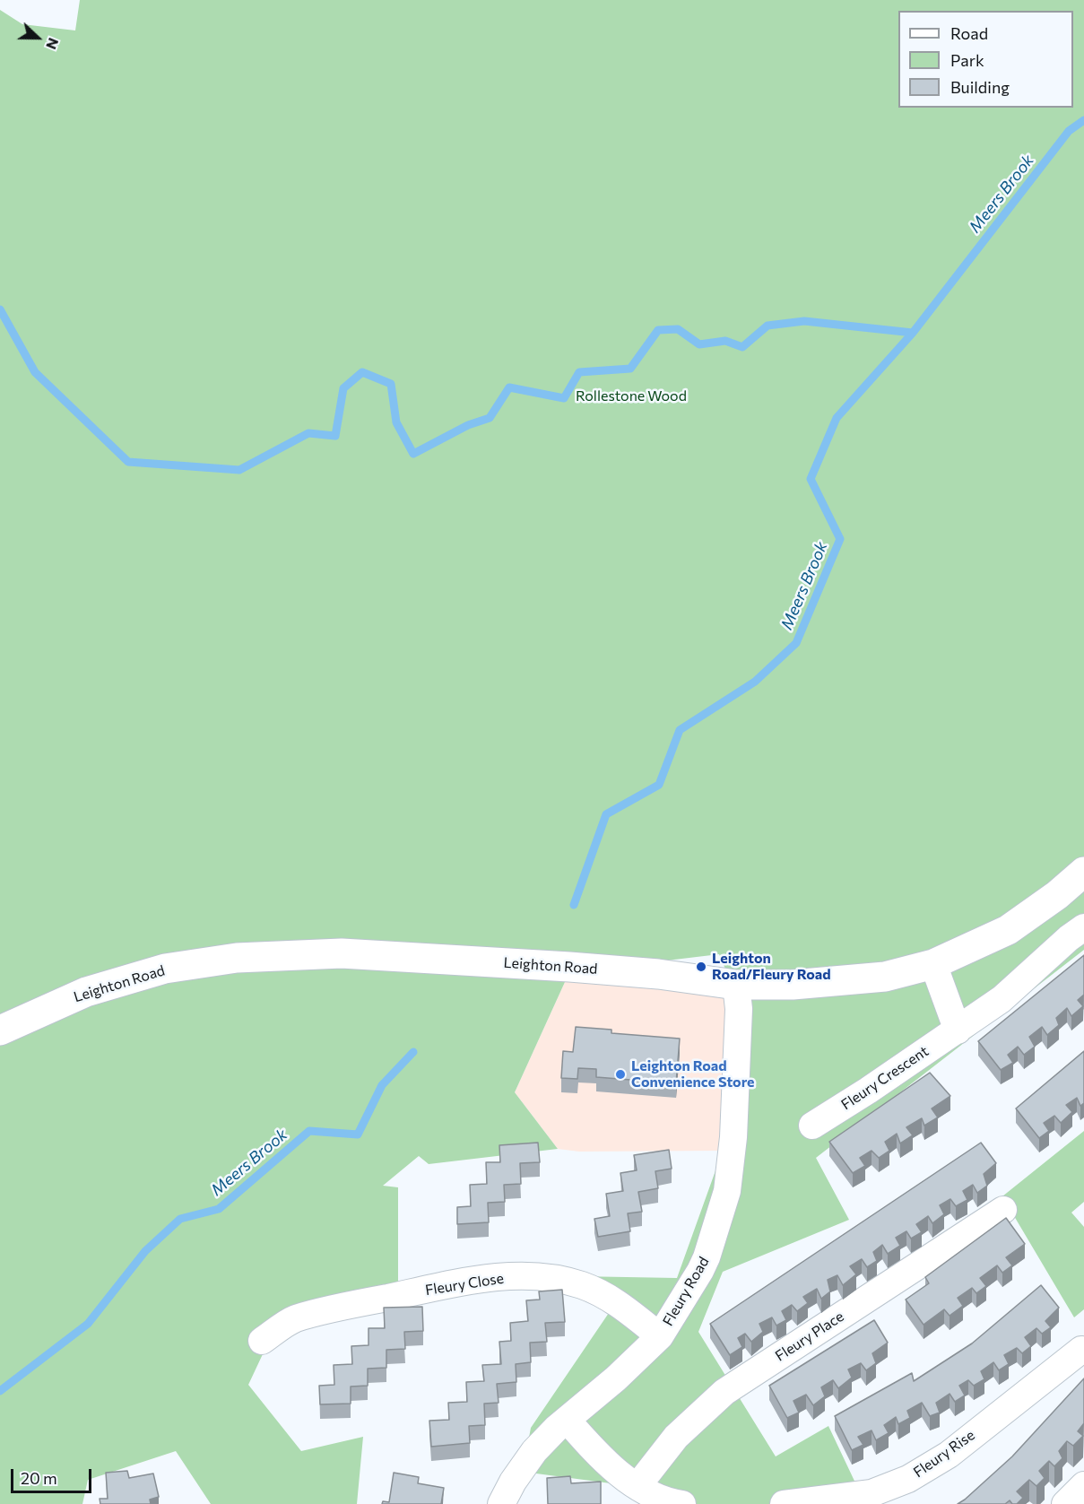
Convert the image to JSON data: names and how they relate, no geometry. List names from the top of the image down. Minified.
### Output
{"streets":{"street":["Leighton Road","Fleury Crescent","Fleury Close","Fleury Road","Fleury Place","Fleury Rise"]},"crossings":[["Leighton Road","Fleury Road"],["Fleury Close","Fleury Road"]],"water":["Meers Brook"],"parks":["Rollestone Wood"],"places":["Leighton Road/Fleury Road","Leighton Road Convenience Store"],"legend":["Road","Park","Building"],"scale_bar":"20 m","north":"right"}
